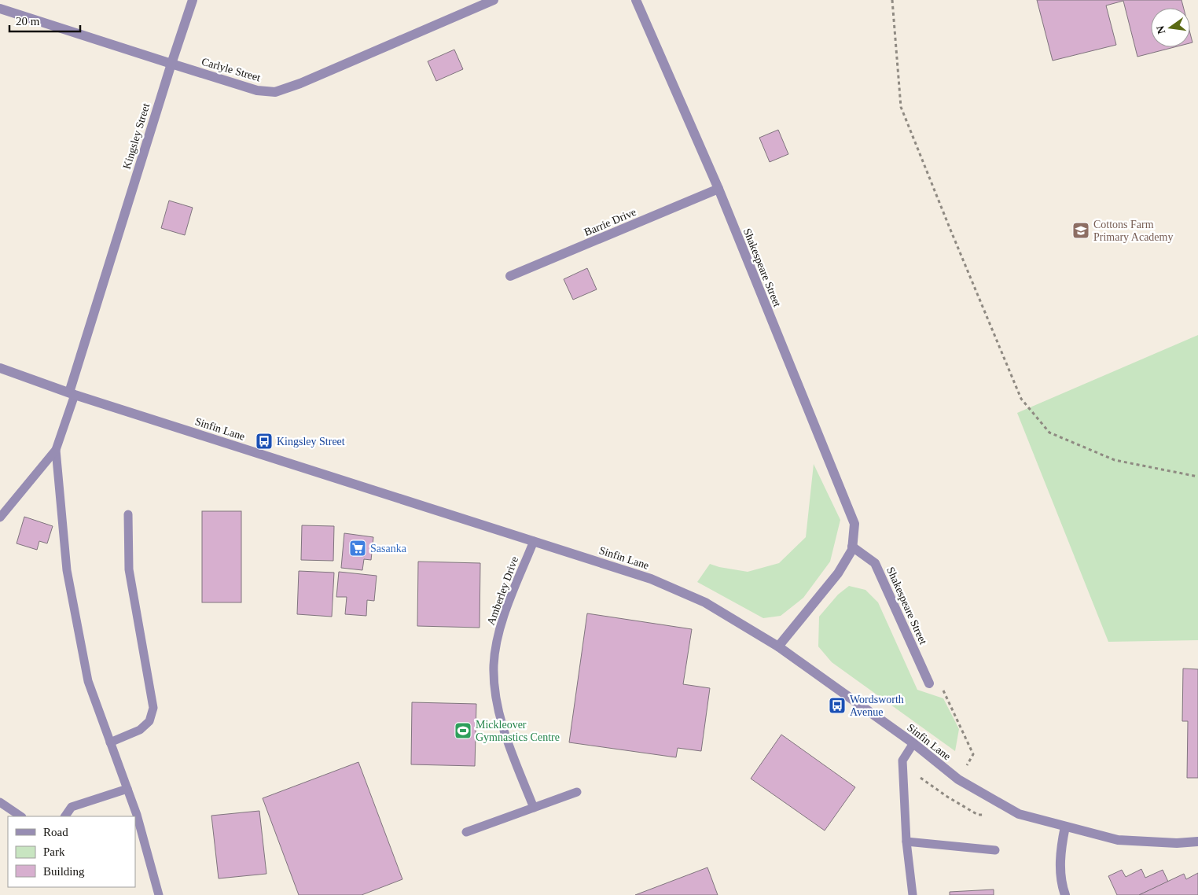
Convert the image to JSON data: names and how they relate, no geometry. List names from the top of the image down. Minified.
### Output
{"streets":{"street":["Carlyle Street","Kingsley Street","Barrie Drive","Shakespeare Street","Sinfin Lane"],"lane":["Amberley Drive"]},"crossings":[["Carlyle Street","Kingsley Street"],["Kingsley Street","Sinfin Lane"],["Barrie Drive","Shakespeare Street"],["Shakespeare Street","Sinfin Lane"],["Sinfin Lane","Amberley Drive"]],"places":{"school or university":["Cottons Farm Primary Academy"],"bus stop":["Kingsley Street","Wordsworth Avenue"],"supermarket":["Sasanka"],"sports":["Mickleover Gymnastics Centre"]},"legend":["Road","Park","Building"],"scale_bar":"20 m","north":"left"}
